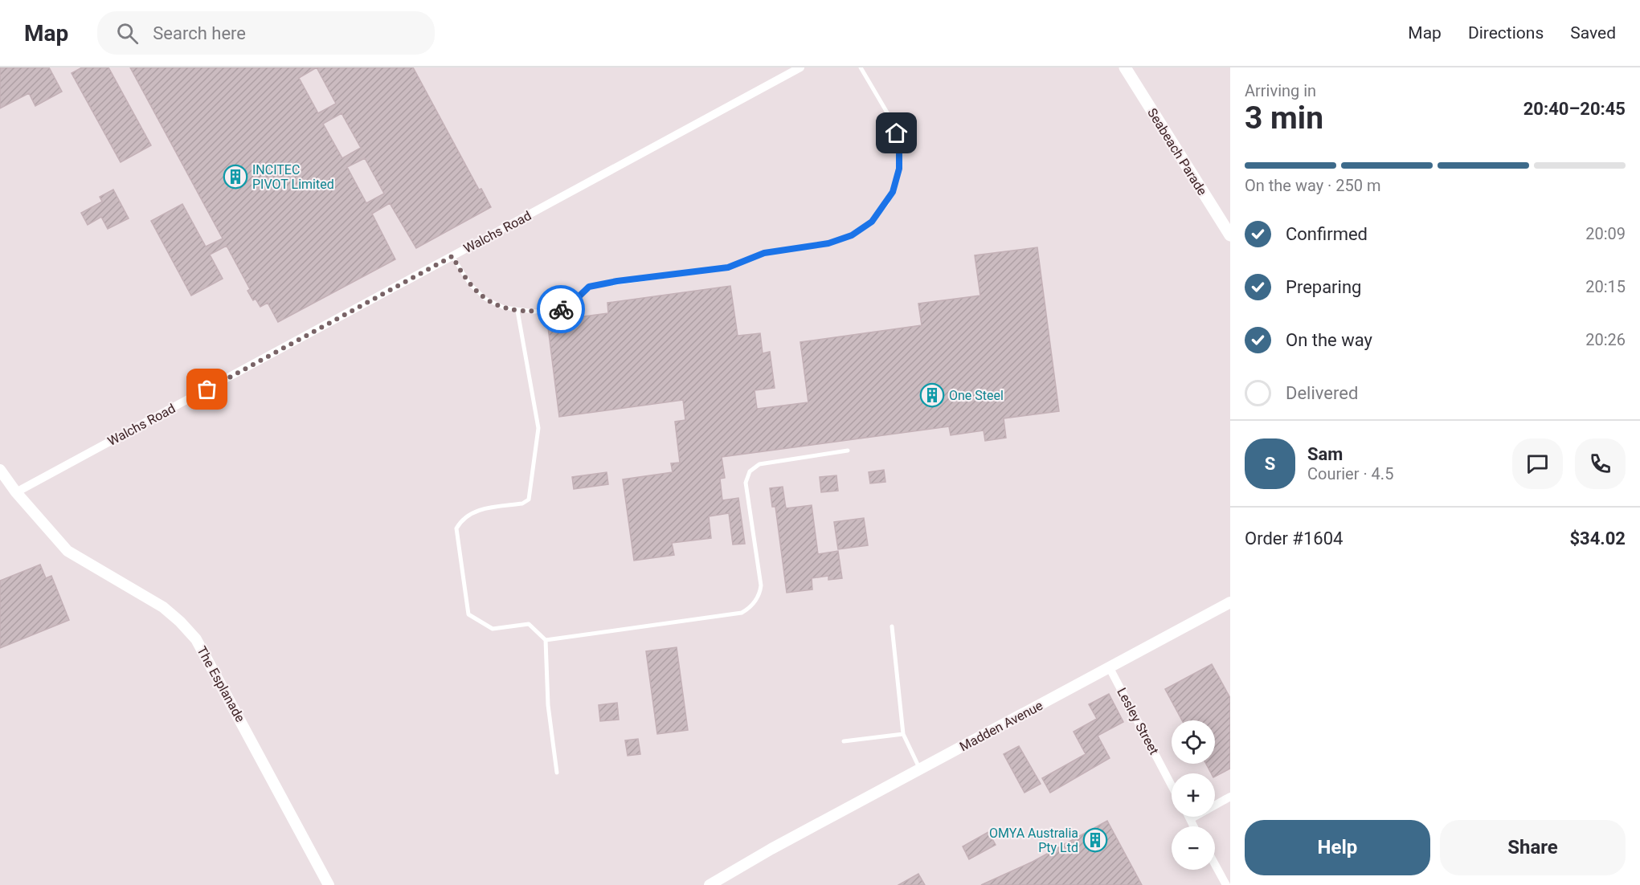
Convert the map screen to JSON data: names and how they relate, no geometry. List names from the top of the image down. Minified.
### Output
{"streets":{"main road":["Seabeach Parade"],"street":["Walchs Road","The Esplanade","Lesley Street","Madden Avenue"]},"crossings":[["Walchs Road","The Esplanade"],["Lesley Street","Madden Avenue"]],"places":{"building":["INCITEC PIVOT Limited","One Steel","OMYA Australia Pty Ltd"]},"page":{"header":"Map","search":"Search here","nav":["Map","Directions","Saved"],"heading":["3 min","Arriving in","20:40–20:45"],"panel":["Sam","Courier · 4.5","Order #1604","$34.02"],"bar":"On the way · 250 m","list":[["Confirmed","20:09"],["Preparing","20:15"],["On the way","20:26"],"Delivered"],"round":"S","map_buttons":["+","−"],"buttons":["Help","Share"]}}
